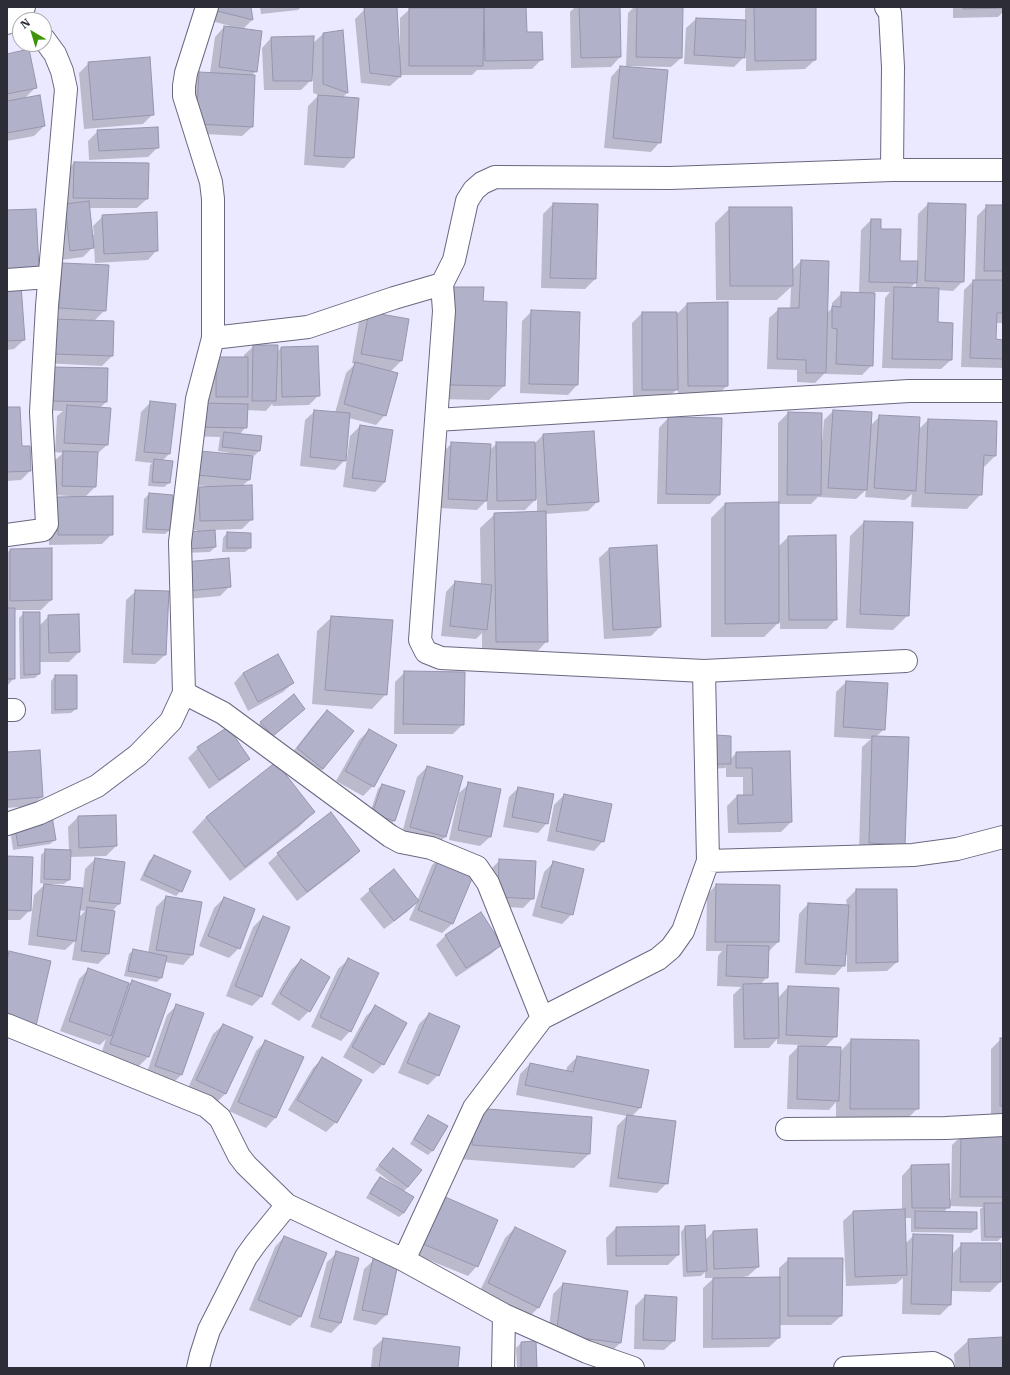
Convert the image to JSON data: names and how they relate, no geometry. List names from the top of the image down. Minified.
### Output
{"north":"top left"}
